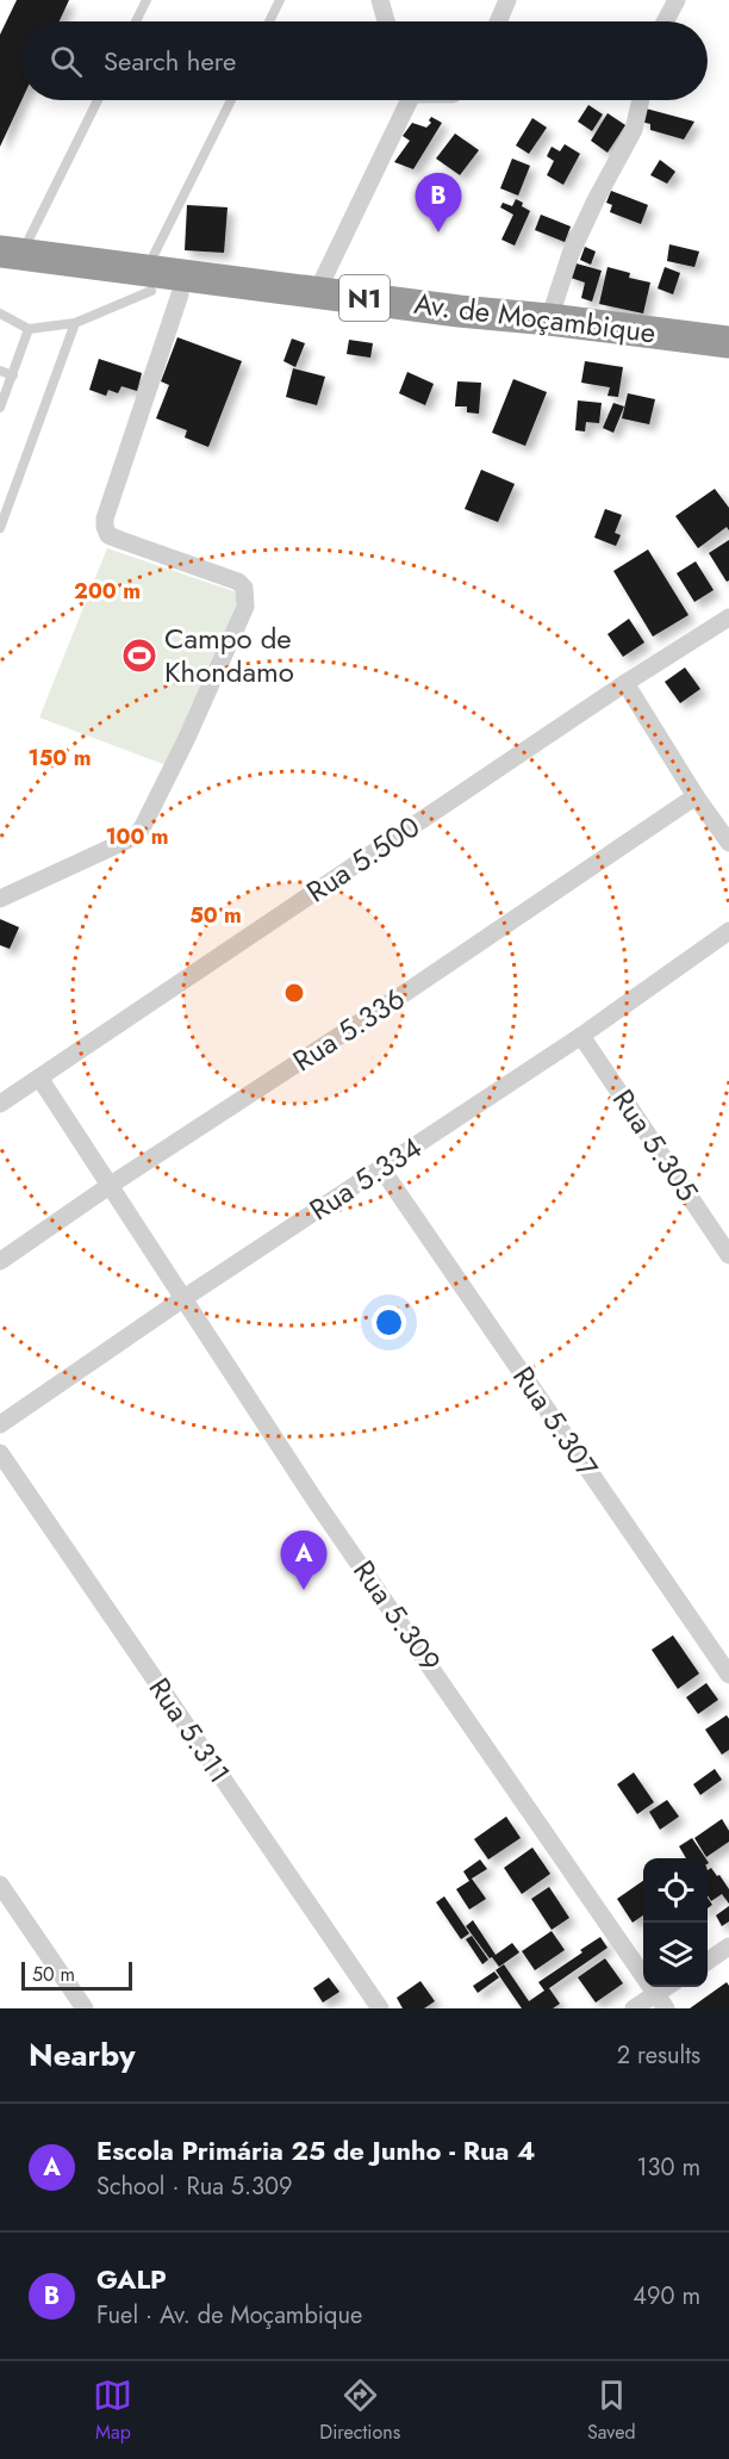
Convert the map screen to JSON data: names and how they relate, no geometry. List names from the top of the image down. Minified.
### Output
{"streets":{"highway":["N1","Av. de Moçambique"],"street":["Rua 5.500","Rua 5.336","Rua 5.305","Rua 5.334","Rua 5.307","Rua 5.309","Rua 5.311"]},"crossings":[["Rua 5.500","Rua 5.309"],["Rua 5.336","Rua 5.309"],["Rua 5.305","Rua 5.334"],["Rua 5.334","Rua 5.307"],["Rua 5.334","Rua 5.309"]],"places":{"sports":["Campo de Khondamo"]},"scale_bar":"50 m","page":{"search":"Search here","pins":["B","A"],"scale":"50 m","heading":["Nearby","2 results"],"list":[{"mark":"A","name":"Escola Primária 25 de Junho - Rua 4","note":"School · Rua 5.309","value":"130 m"},{"mark":"B","name":"GALP","note":"Fuel · Av. de Moçambique","value":"490 m"}],"nav":["Map","Directions","Saved"]},"rings":["200 m","150 m","100 m","50 m"]}
